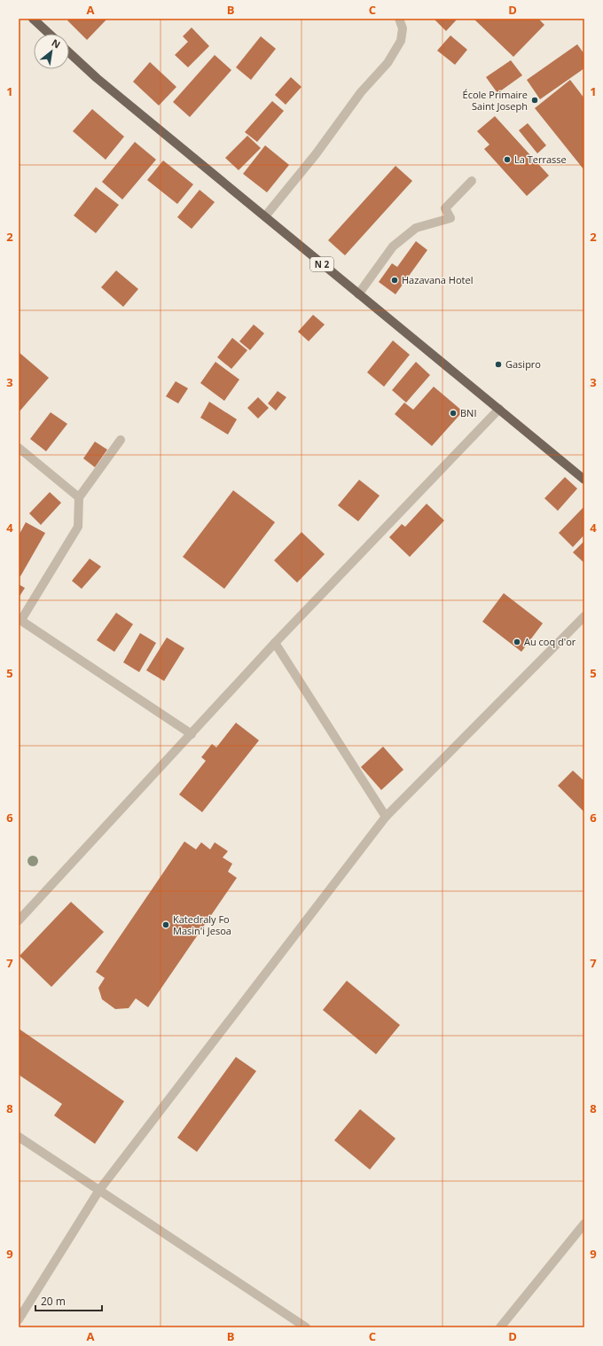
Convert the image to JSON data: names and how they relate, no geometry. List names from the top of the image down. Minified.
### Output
{"streets":{"main road":["N 2"]},"places":["École Primaire Saint Joseph","La Terrasse","Hazavana Hotel","Gasipro","BNI","Au coq d'or","Katedraly Fo Masin'i Jesoa"],"scale_bar":"20 m","north":"top right","grid":{"columns":["A","B","C","D"],"rows":["1","2","3","4","5","6","7","8","9"]}}
